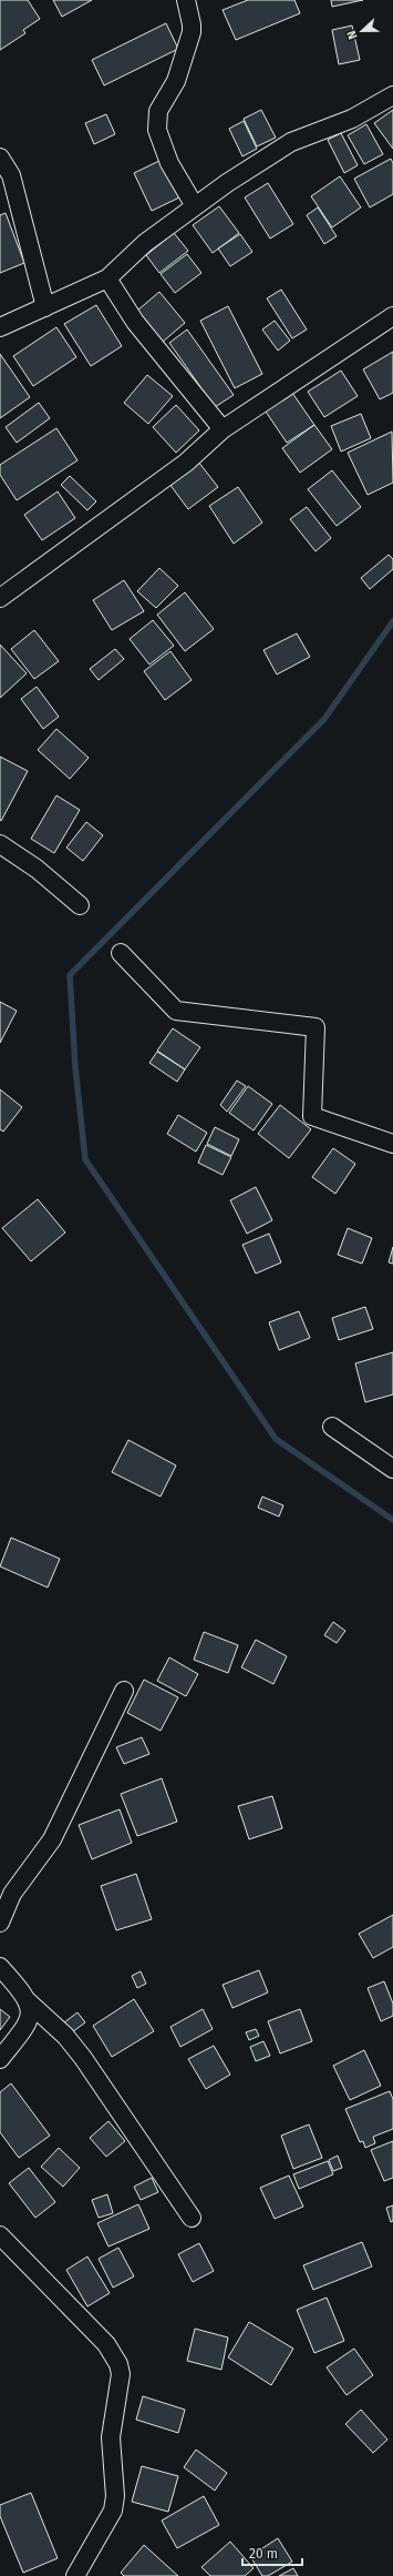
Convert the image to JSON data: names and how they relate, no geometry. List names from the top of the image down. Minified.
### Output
{"scale_bar":"20 m","north":"left"}
